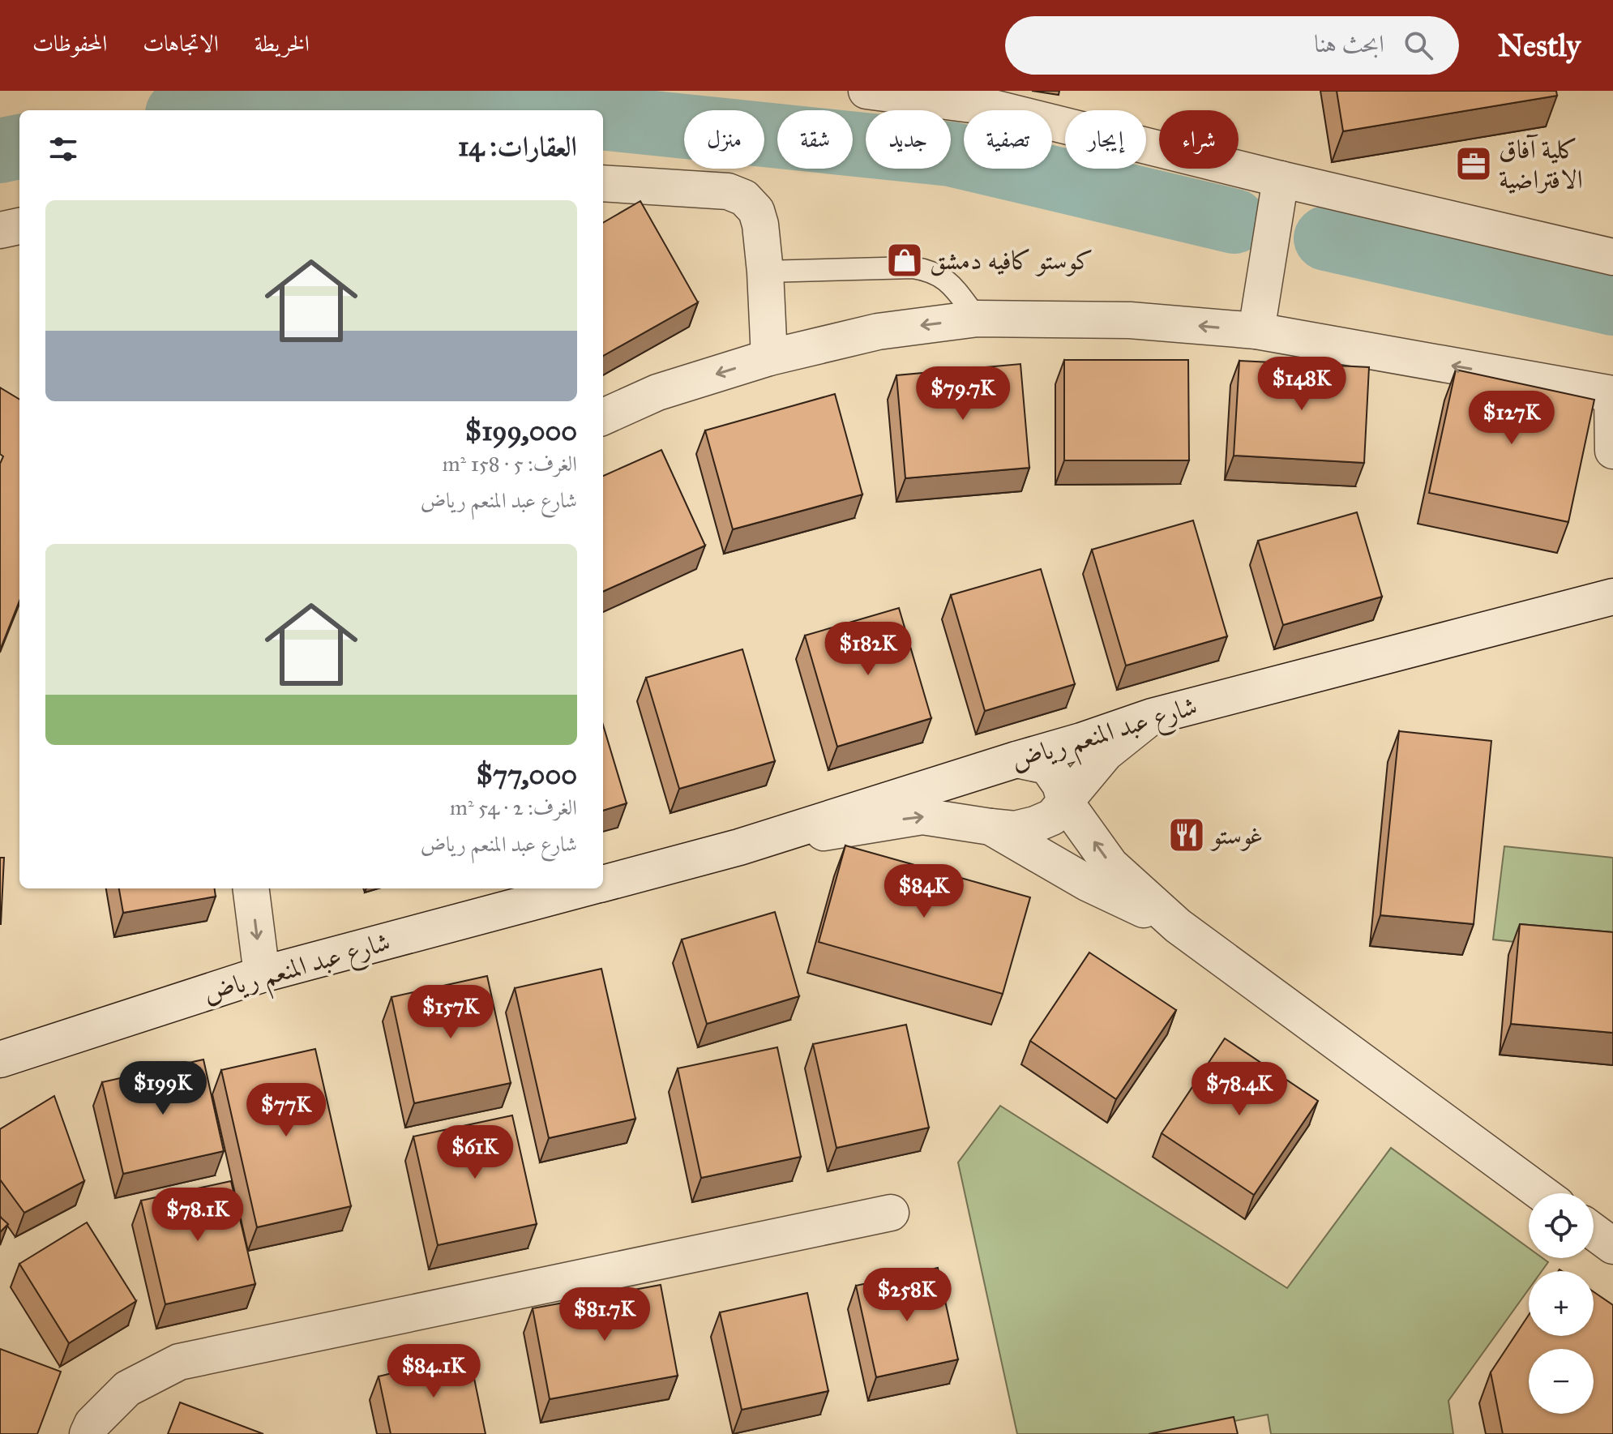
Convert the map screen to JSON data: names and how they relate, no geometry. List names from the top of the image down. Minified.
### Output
{"streets":{"street":["شارع عبد المنعم رياض"]},"places":{"office":["كلية آفاق الافتراضية"],"shop":["كوستو كافيه دمشق"],"restaurant":["غوستو"]},"page":{"header":"Nestly","search":"ابحث هنا","nav":["الخريطة","الاتجاهات","المحفوظات"],"chip":["شراء","إيجار","تصفية","جديد","شقة","منزل"],"heading":"العقارات: 14","list":[{"name":"$199,000","note":"الغرف: 5 · 158 m² · شارع عبد المنعم رياض"},{"name":"$77,000","note":"الغرف: 2 · 54 m² · شارع عبد المنعم رياض"}],"price":["$148K","$79.7K","$127K","$182K","$84K","$157K","$199K","$78.4K","$77K","$61K","$78.1K","$258K","$81.7K","$84.1K"],"map_buttons":["+","−"]}}
